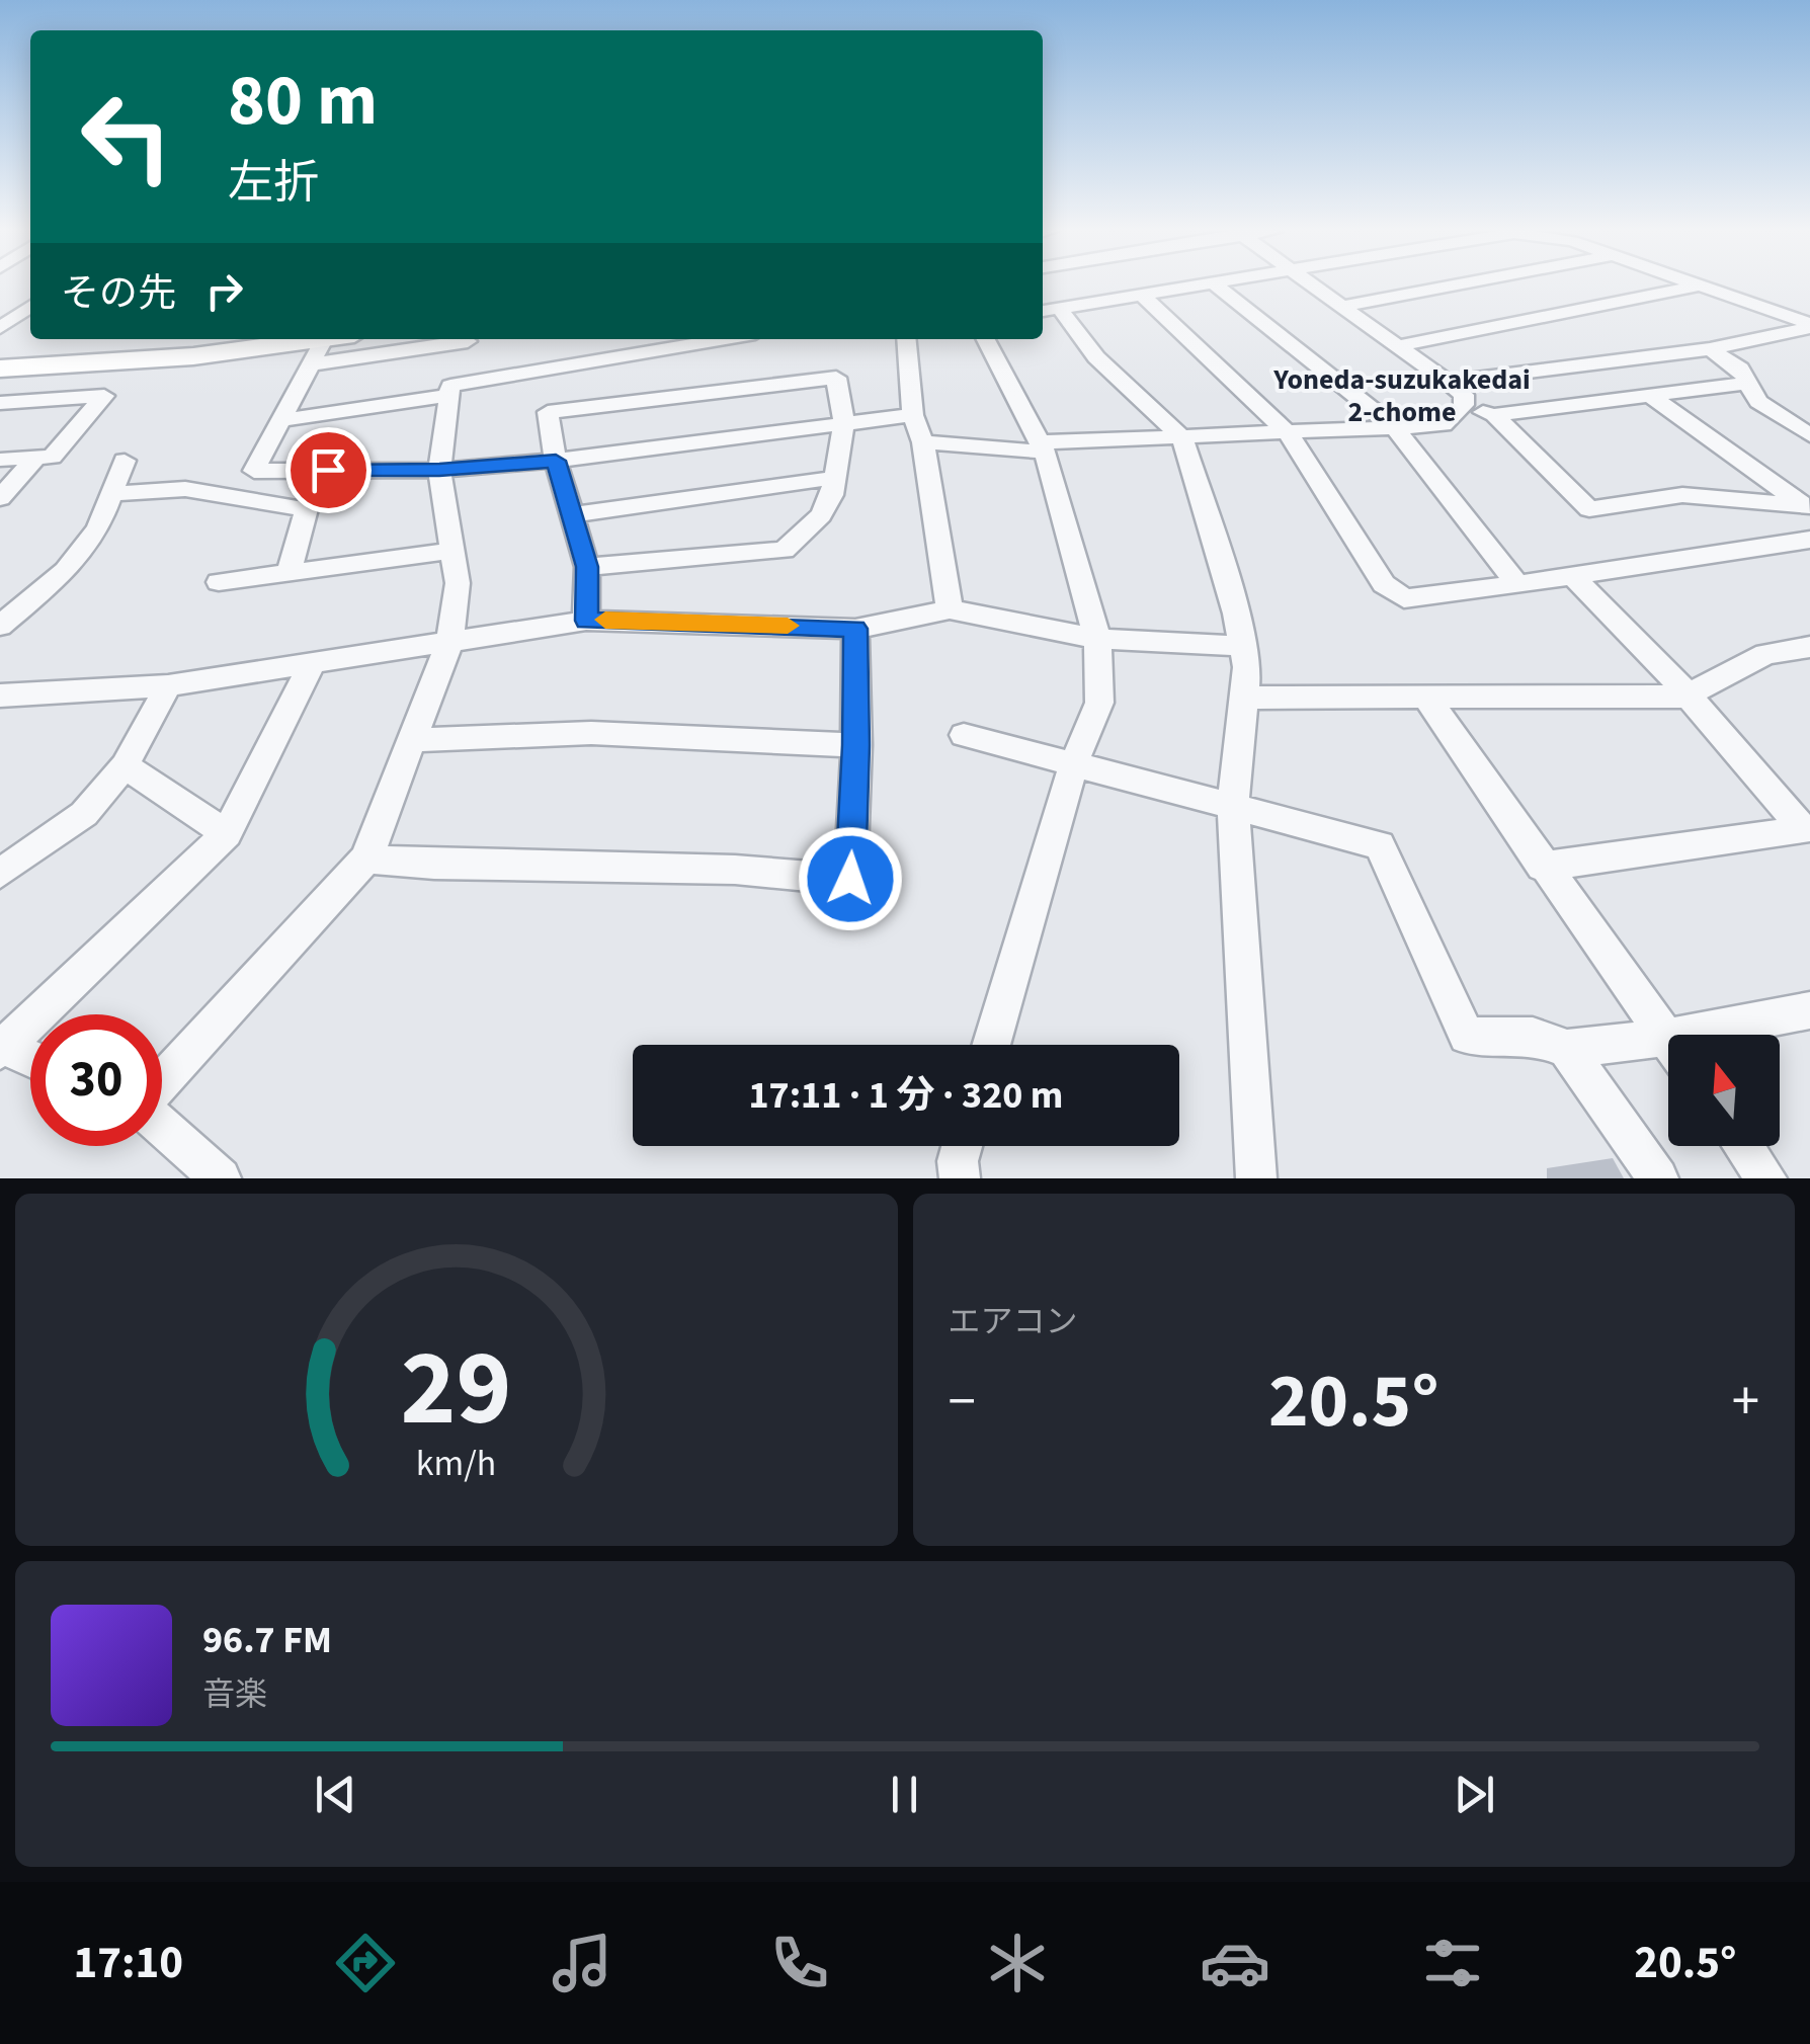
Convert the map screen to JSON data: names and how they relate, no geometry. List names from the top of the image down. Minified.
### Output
{"districts":["Yoneda-suzukakedai 2-chome"],"north":"top","page":{"turn":["80 m","左折"],"then":"その先","limit":"30","trip":"17:11 · 1 分 · 320 m","tile":"エアコン","heat":["−","20.5°","+"],"song":["96.7 FM","音楽"],"tabs":["17:10","20.5°"],"gauge":["29","km/h"]}}
